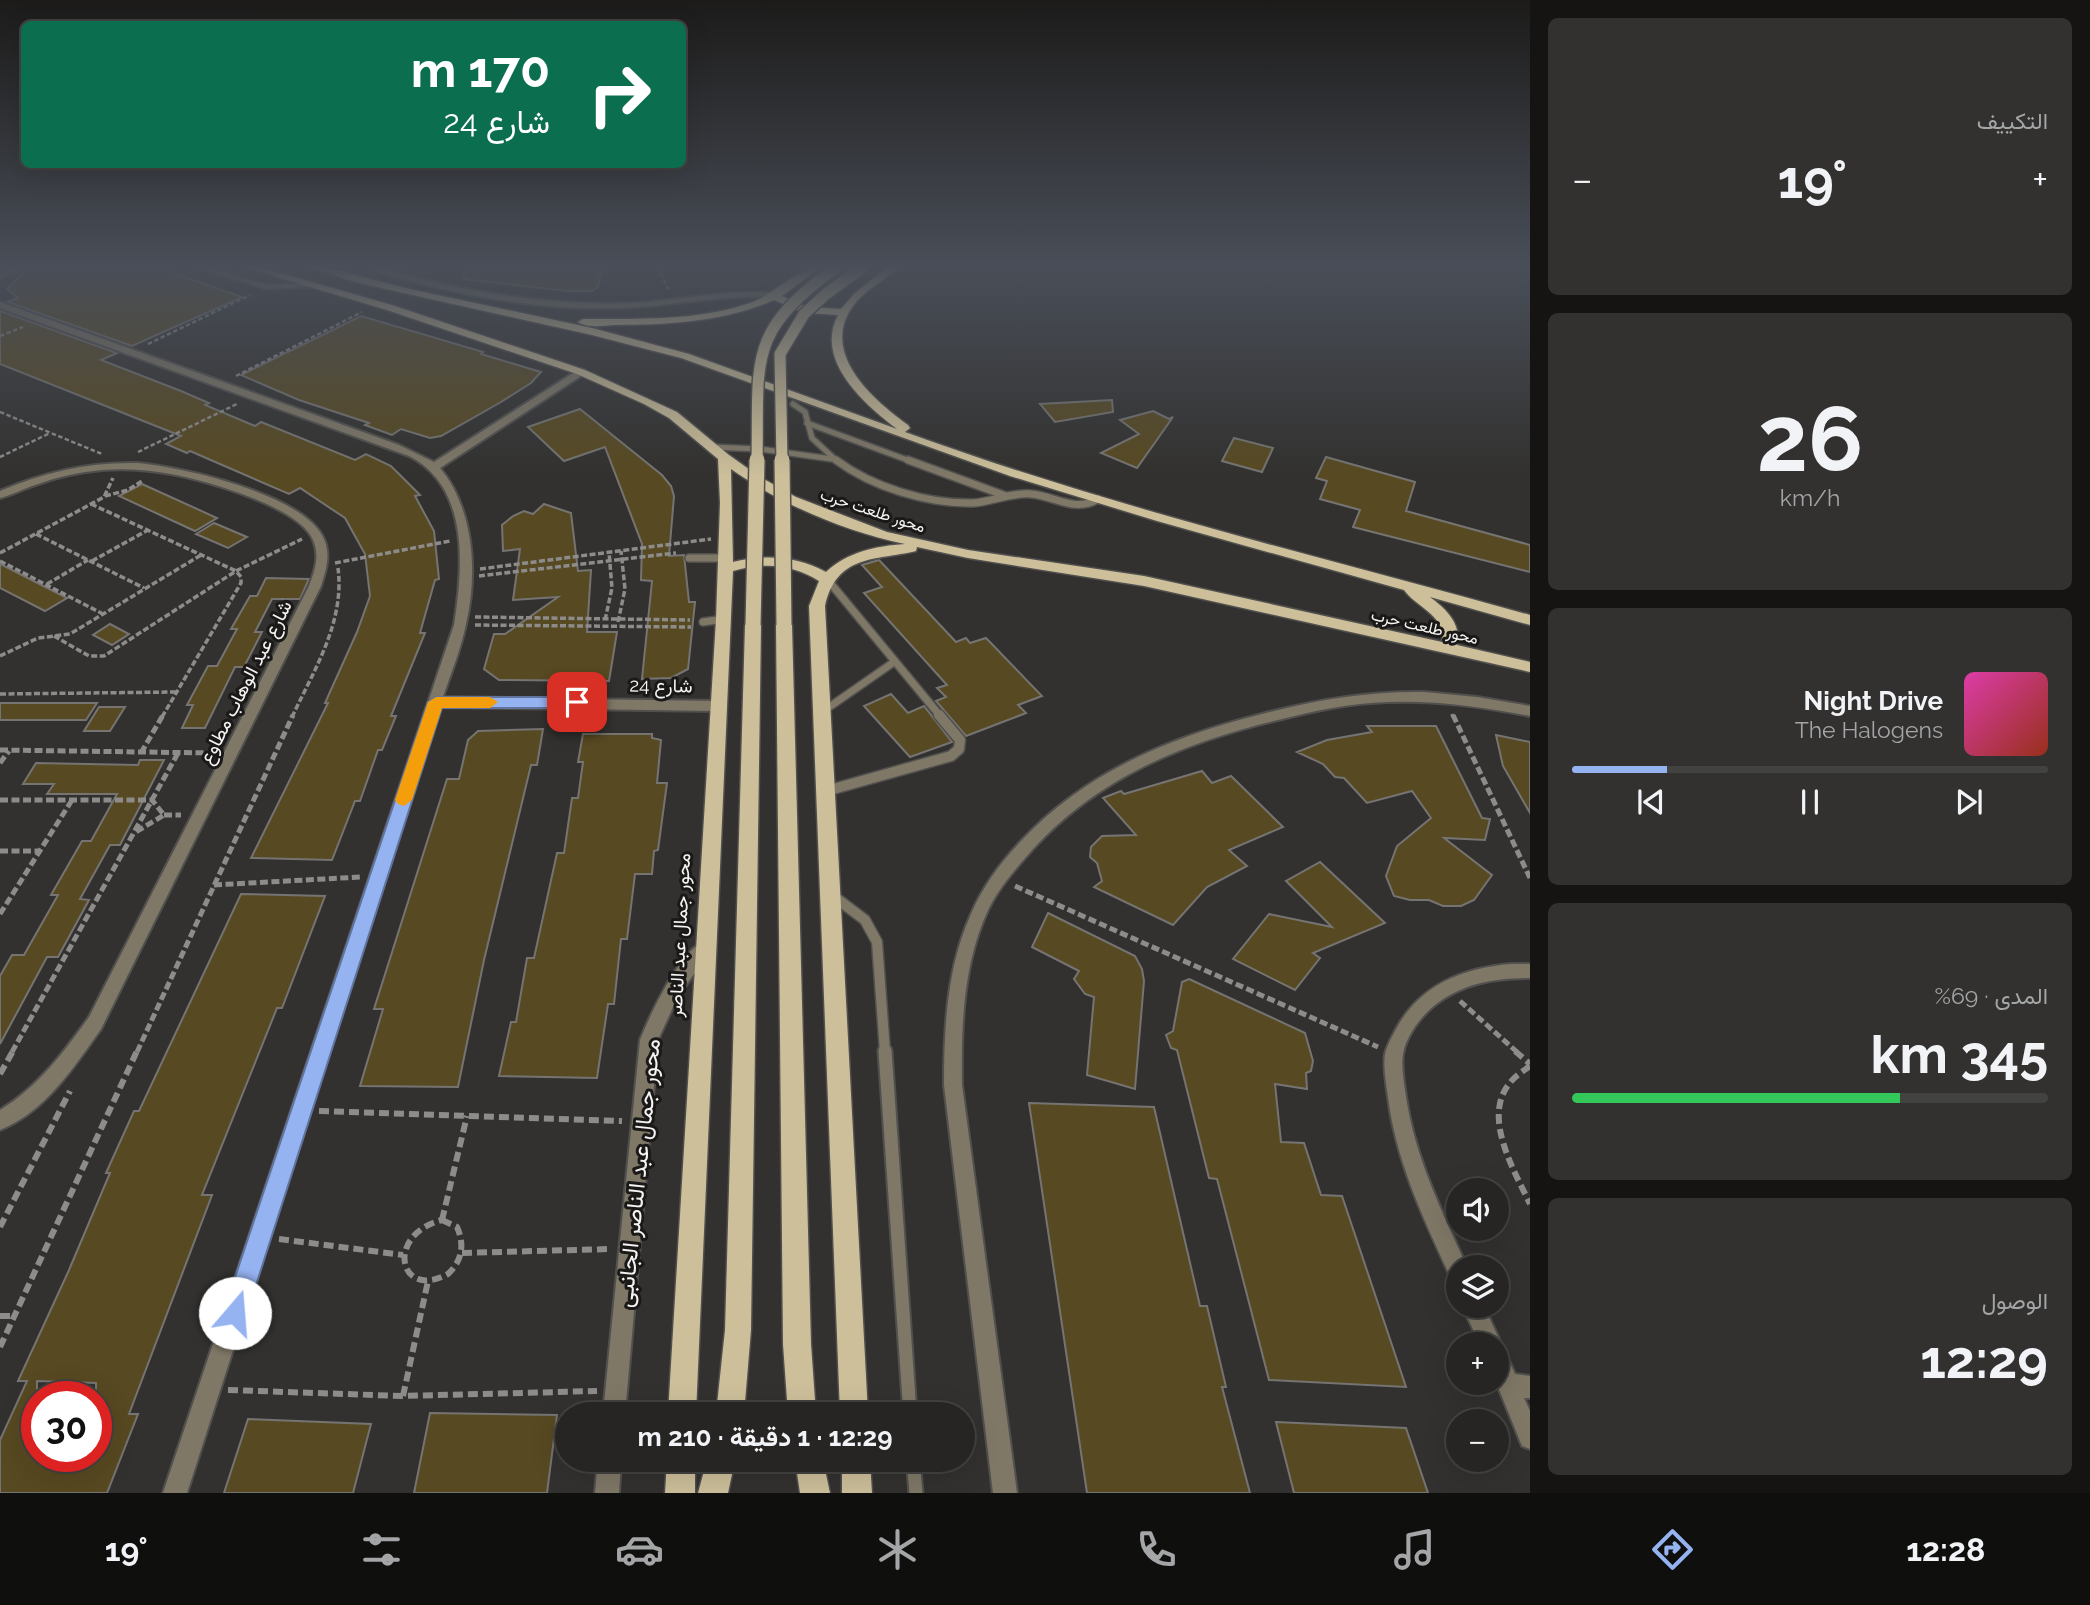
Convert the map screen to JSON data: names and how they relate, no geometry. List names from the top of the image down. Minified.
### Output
{"streets":{"main road":["محور طلعت حرب","محور جمال عبد الناصر"],"street":["شارع عبد الوهاب مطاوع","شارع 24","محور جمال عبد الناصر الجانبى"]},"crossings":[["محور طلعت حرب","محور جمال عبد الناصر"],["شارع 24","محور جمال عبد الناصر"],["محور جمال عبد الناصر","محور جمال عبد الناصر الجانبى"]],"page":{"tile":["التكييف",["26","km/h"],["المدى · 69%","345 km"],["الوصول","12:29"]],"turn":["170 m","شارع 24"],"heat":["−","19°","+"],"song":["Night Drive","The Halogens"],"map_buttons":["+","−"],"limit":"30","trip":"12:29 · 1 دقيقة · 210 m","tabs":["12:28","19°"]}}
